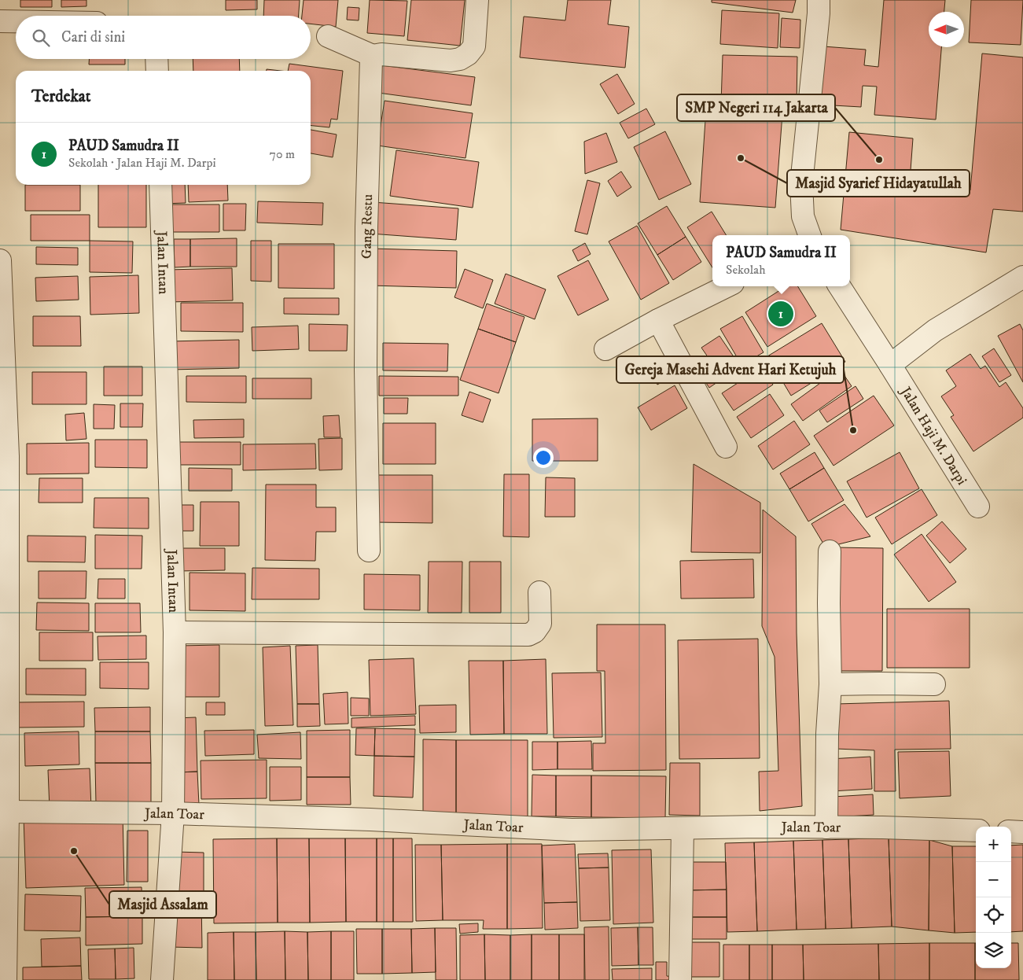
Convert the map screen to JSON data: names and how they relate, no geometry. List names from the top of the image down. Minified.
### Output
{"streets":{"street":["Gang Restu","Jalan Intan","Jalan Haji M. Darpi","Jalan Toar"]},"crossings":[["Jalan Intan","Jalan Toar"]],"places":["Masjid Syarief Hidayatullah","SMP Negeri 114 Jakarta","Gereja Masehi Advent Hari Ketujuh","Masjid Assalam"],"north":"left","page":{"search":"Cari di sini","heading":"Terdekat","list":[{"mark":"1","name":"PAUD Samudra II","note":"Sekolah · Jalan Haji M. Darpi","value":"70 m"}],"popup":["PAUD Samudra II","Sekolah"],"pins":"1","map_buttons":["+","−"]}}
